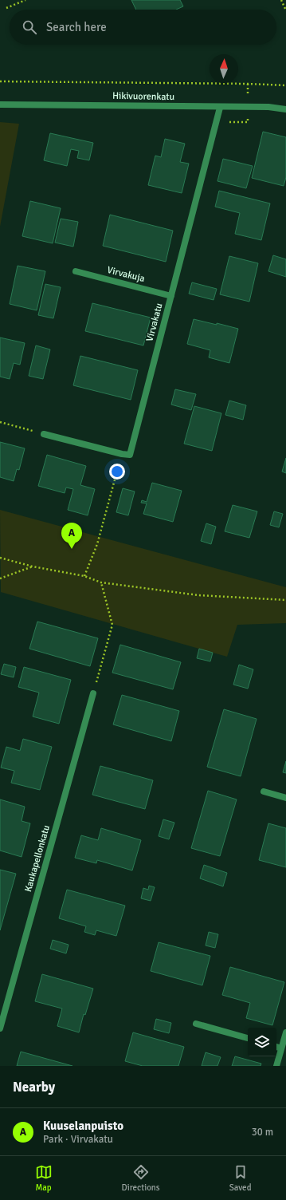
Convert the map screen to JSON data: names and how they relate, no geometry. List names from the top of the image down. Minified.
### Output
{"streets":{"street":["Hikivuorenkatu","Virvakuja","Virvakatu","Kaukapellonkatu"]},"crossings":[["Hikivuorenkatu","Virvakatu"],["Virvakuja","Virvakatu"]],"north":"top","page":{"search":"Search here","pins":"A","heading":"Nearby","list":[{"mark":"A","name":"Kuuselanpuisto","note":"Park · Virvakatu","value":"30 m"}],"nav":["Map","Directions","Saved"]}}
